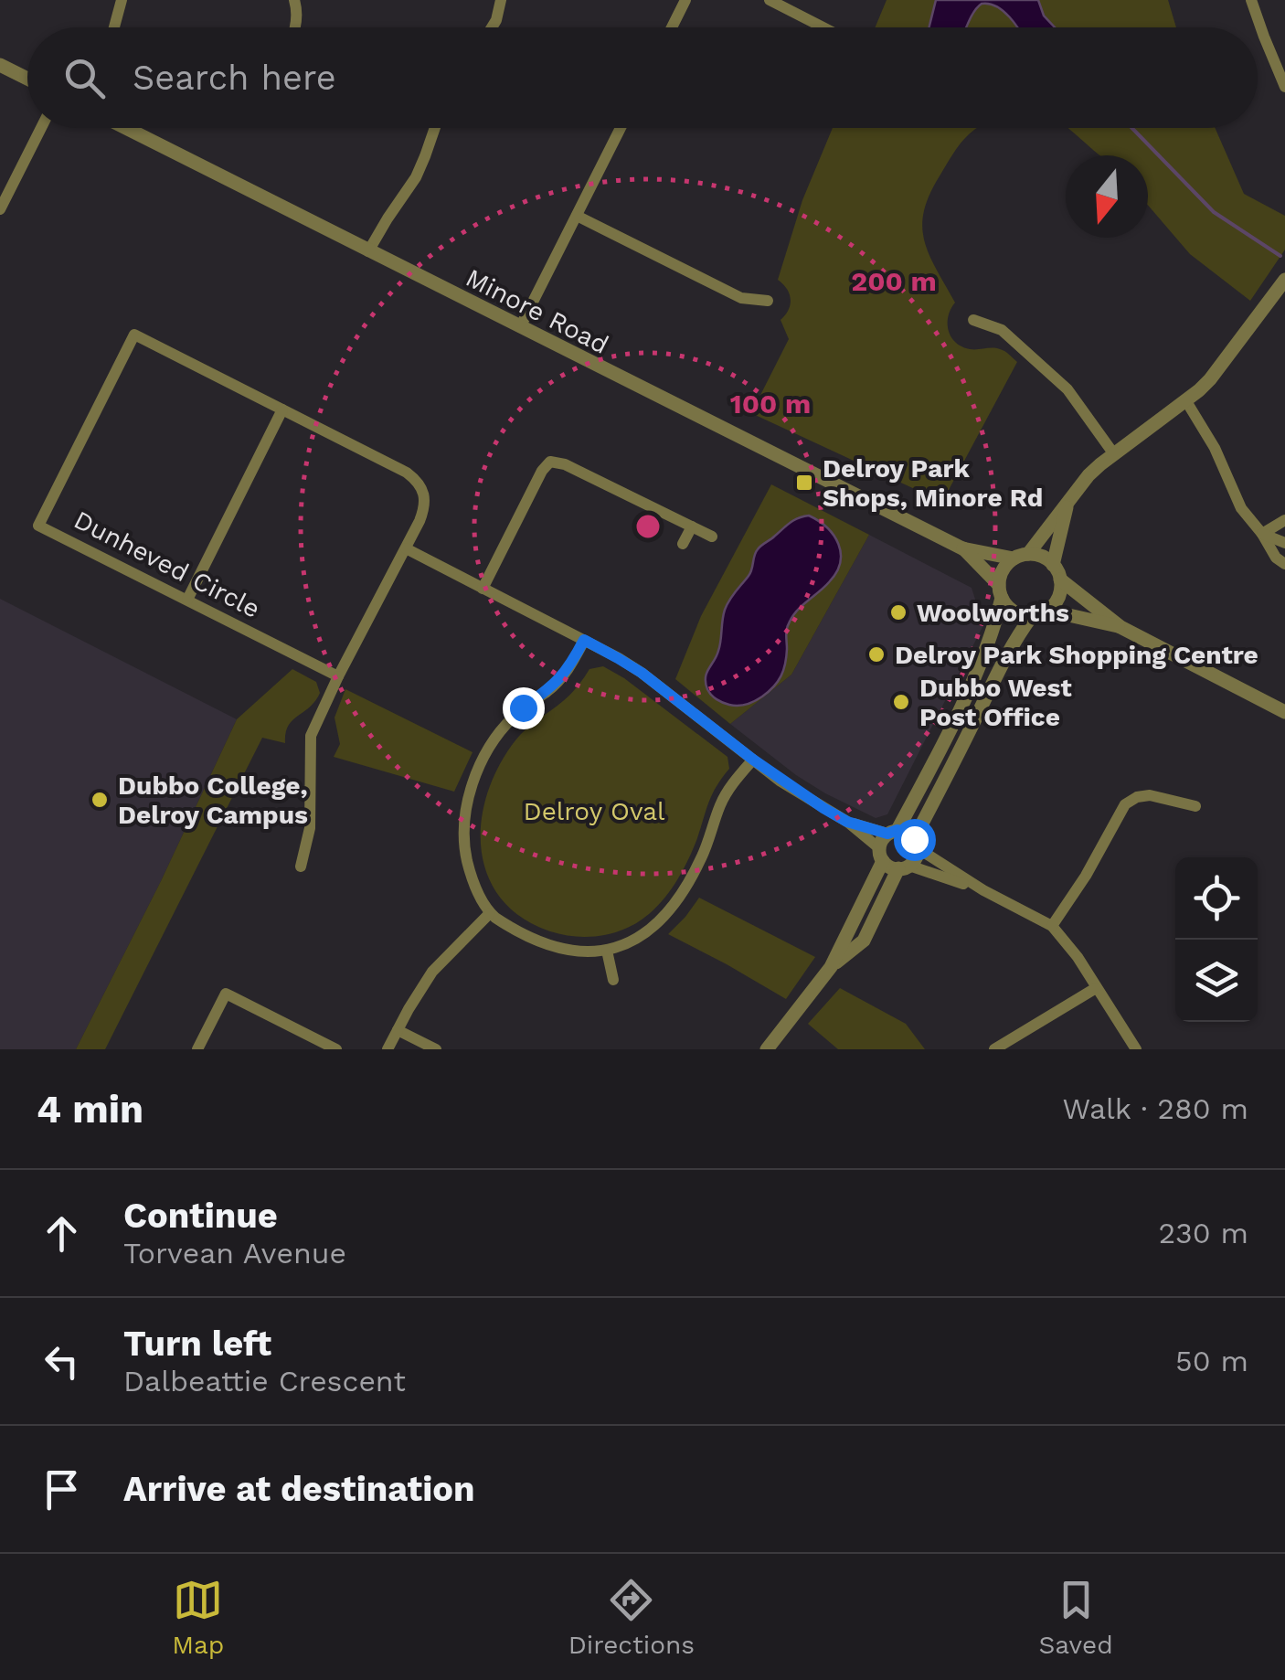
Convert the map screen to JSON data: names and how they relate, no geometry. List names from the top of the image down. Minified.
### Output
{"streets":{"street":["Minore Road","Dunheved Circle"]},"parks":["Delroy Oval"],"places":{"transit":["Delroy Park Shops, Minore Rd"],"other":["Woolworths","Delroy Park Shopping Centre","Dubbo West Post Office","Dubbo College, Delroy Campus"]},"north":"bottom","page":{"search":"Search here","heading":["4 min","Walk · 280 m"],"list":[["Continue","Torvean Avenue","230 m"],["Turn left","Dalbeattie Crescent","50 m"],"Arrive at destination"],"nav":["Map","Directions","Saved"]},"rings":["200 m","100 m"]}
